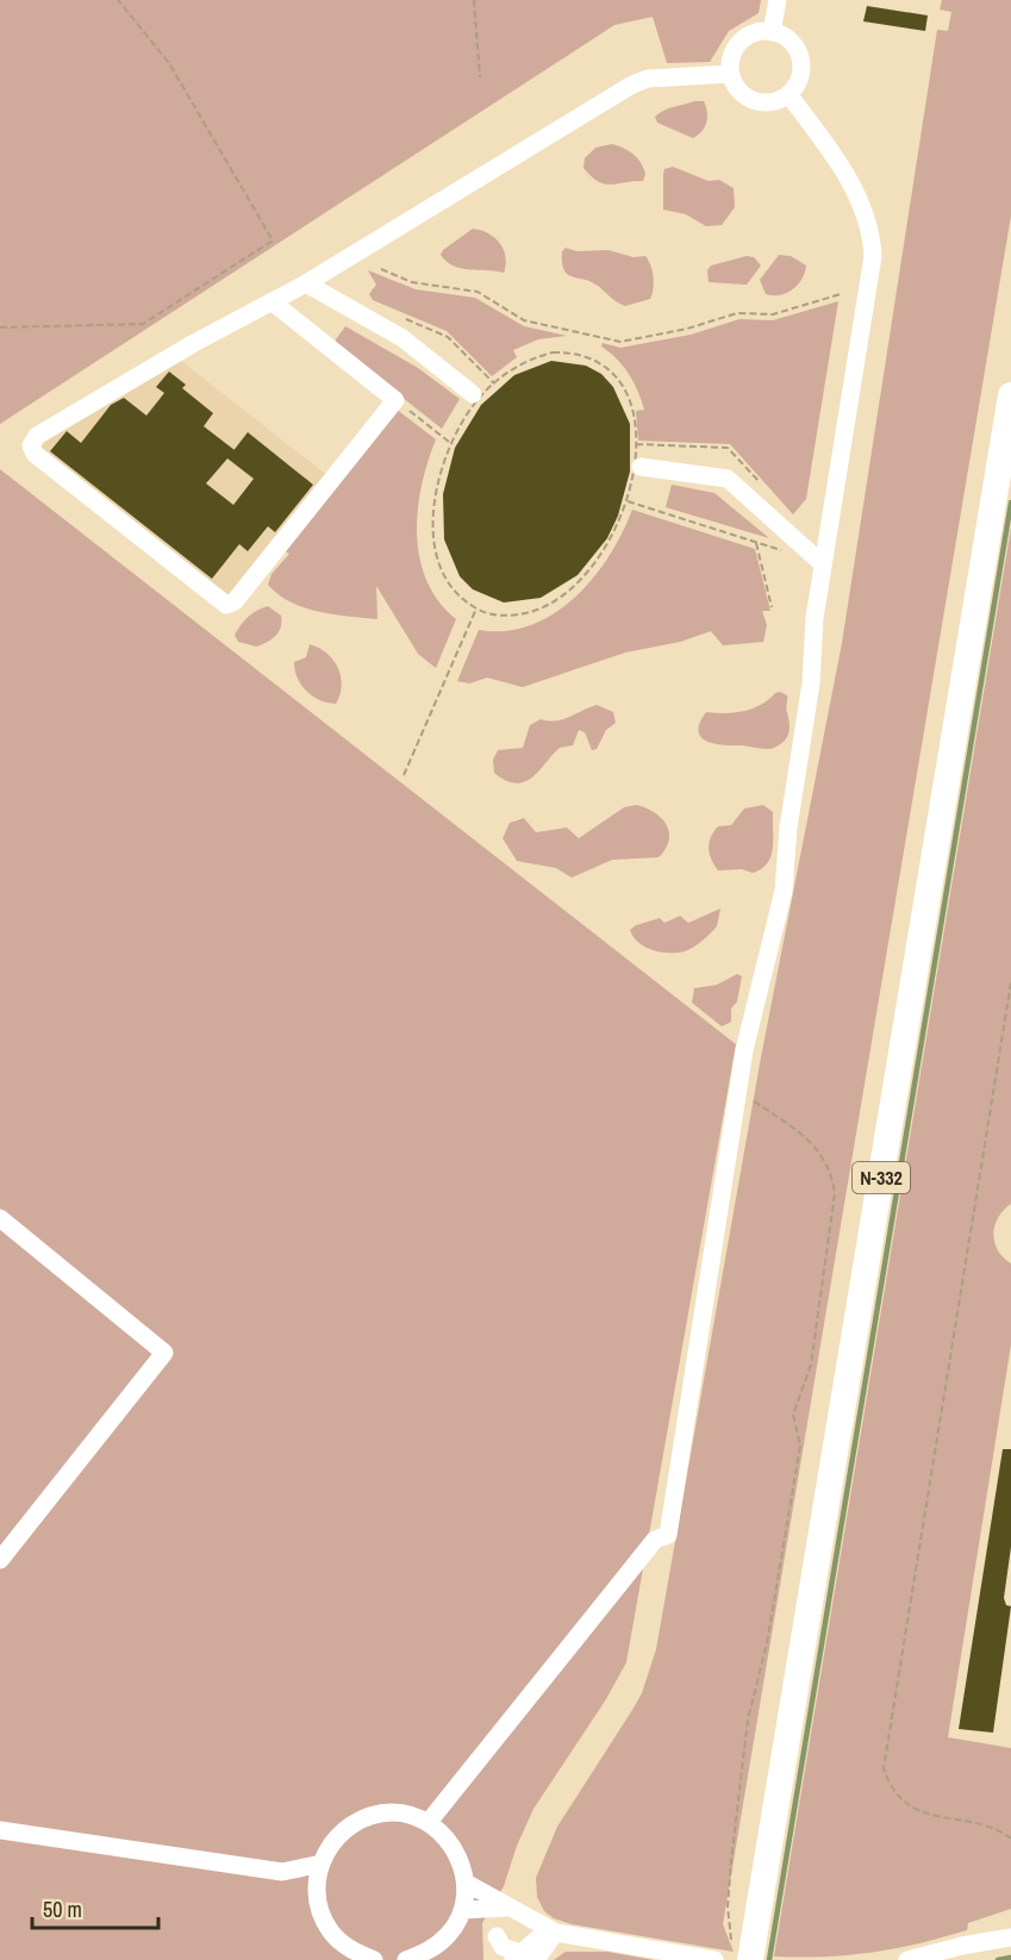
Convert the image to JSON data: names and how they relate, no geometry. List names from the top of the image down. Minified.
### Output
{"streets":{"highway":["N-332"]},"scale_bar":"50 m"}
